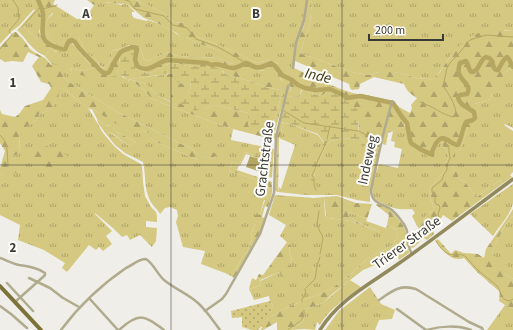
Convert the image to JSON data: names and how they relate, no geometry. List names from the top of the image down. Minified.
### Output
{"streets":{"main road":["Trierer Straße"],"street":["Grachtstraße","Indeweg"]},"crossings":[["Indeweg","Trierer Straße"]],"water":["Inde"],"scale_bar":"200 m","grid":{"columns":["A","B"],"rows":["1","2"]}}
